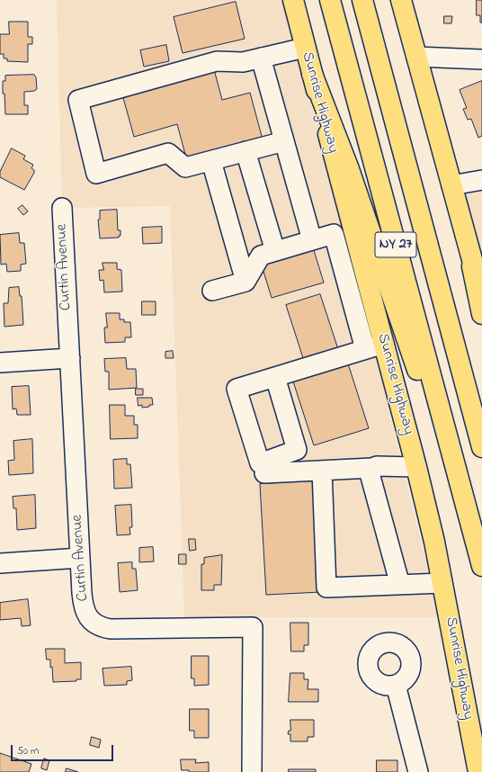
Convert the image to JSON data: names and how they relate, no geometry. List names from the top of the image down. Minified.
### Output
{"streets":{"main road":["Sunrise Highway","NY 27"],"street":["Curtin Avenue"]},"scale_bar":"50 m"}
